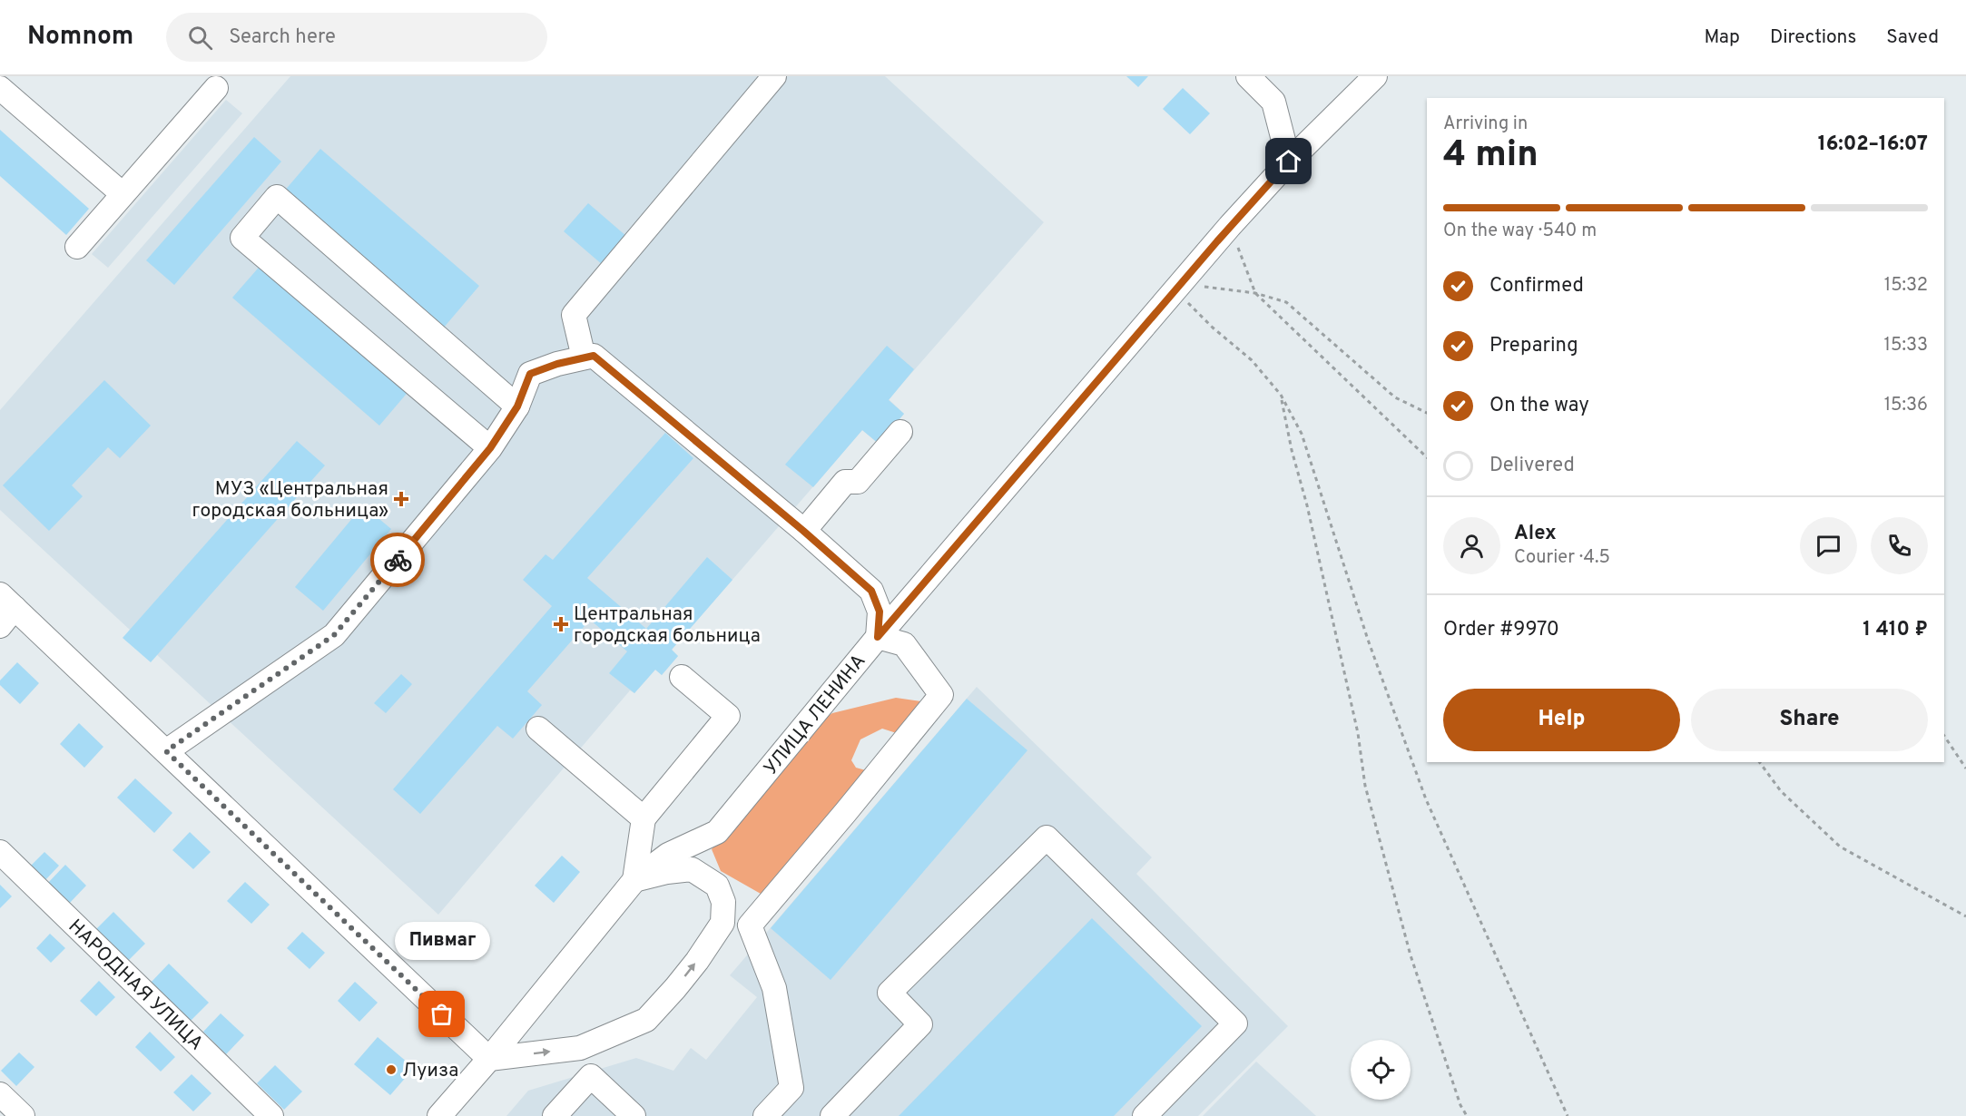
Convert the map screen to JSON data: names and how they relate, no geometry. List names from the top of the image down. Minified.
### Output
{"streets":{"street":["УЛИЦА ЛЕНИНА","НАРОДНАЯ УЛИЦА"]},"places":{"health":["МУЗ «Центральная городская больница»","Центральная городская больница"],"other":["Пивмаг","Луиза"]},"page":{"header":"Nomnom","search":"Search here","nav":["Map","Directions","Saved"],"heading":["4 min","Arriving in","16:02–16:07"],"panel":["Alex","Courier · 4.5","Order #9970","1 410 ₽"],"bar":"On the way · 540 m","list":[["Confirmed","15:32"],["Preparing","15:33"],["On the way","15:36"],"Delivered"],"buttons":["Help","Share"],"bubble":"Пивмаг"}}
